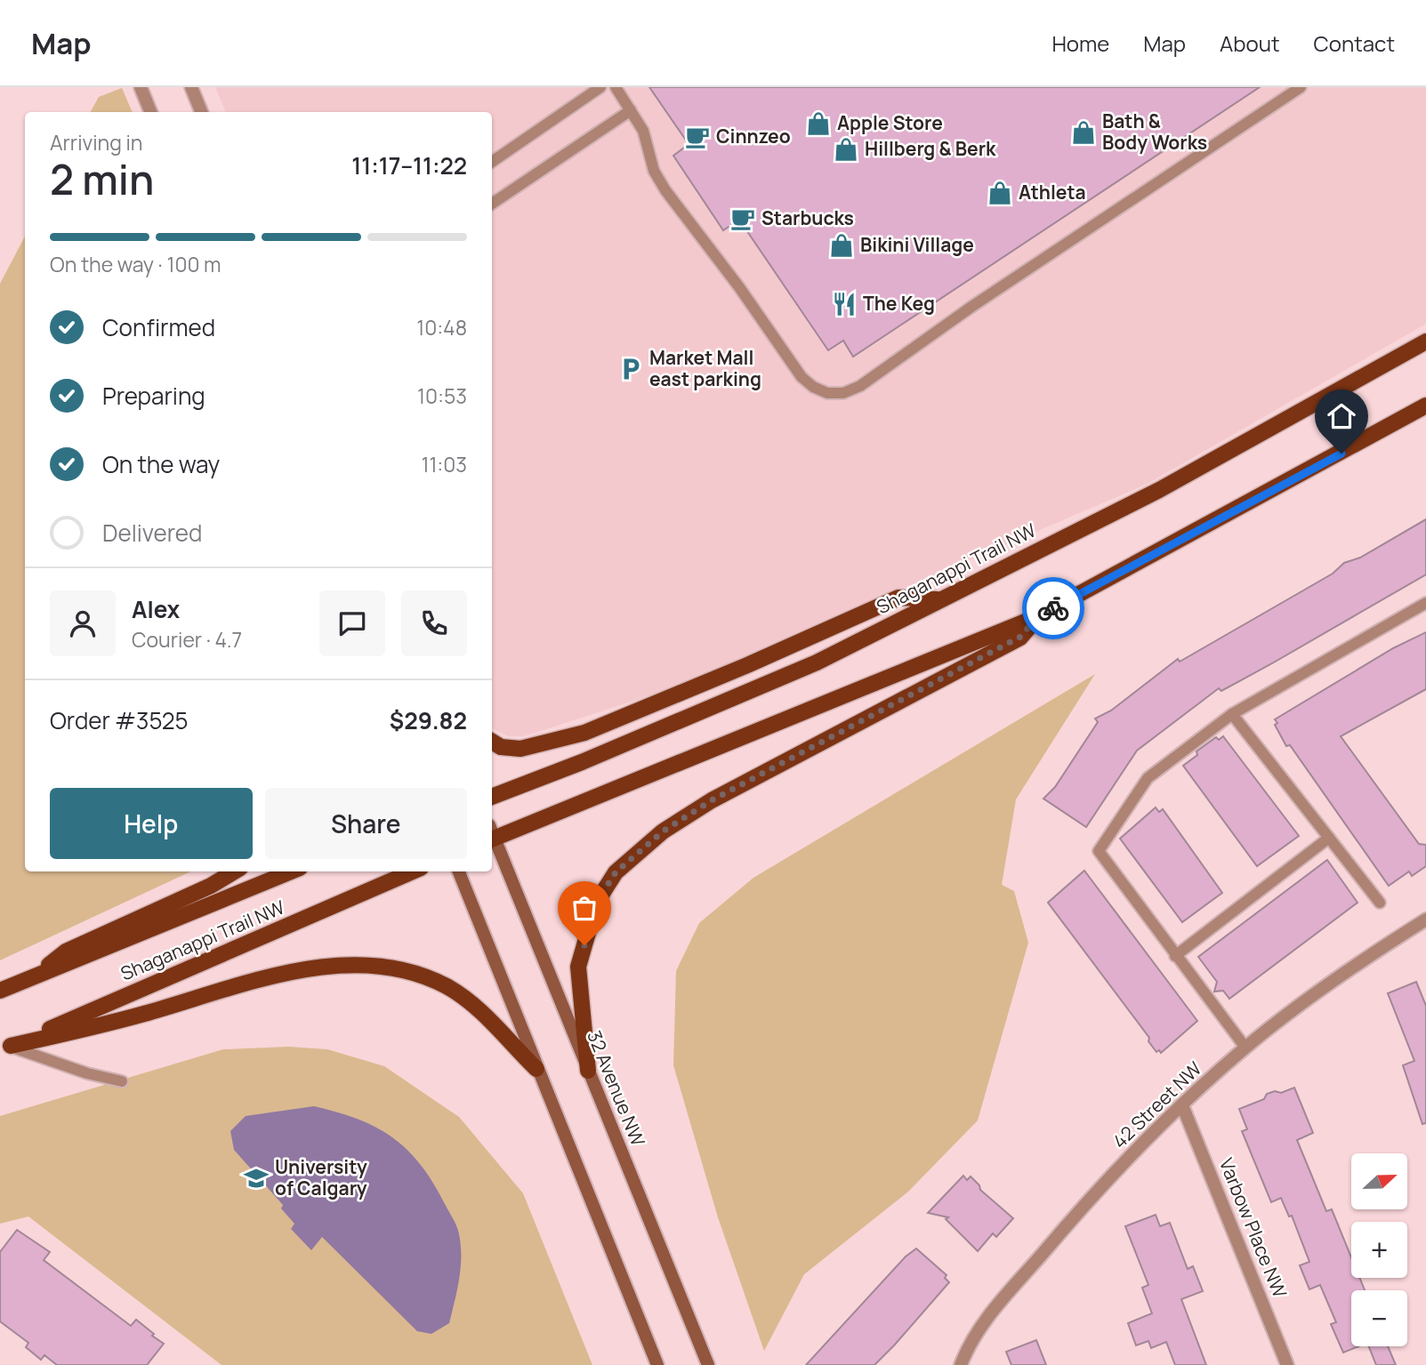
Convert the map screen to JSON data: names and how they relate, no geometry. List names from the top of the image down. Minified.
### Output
{"streets":{"main road":["Shaganappi Trail NW","32 Avenue NW"],"street":["42 Street NW","Varbow Place NW"]},"crossings":[["42 Street NW","Varbow Place NW"]],"places":{"shop":["Apple Store","Bath & Body Works","Hillberg & Berk","Athleta","Bikini Village"],"cafe":["Cinnzeo","Starbucks"],"restaurant":["The Keg"],"parking":["Market Mall east parking"],"school or university":["University of Calgary"]},"north":"right","page":{"header":"Map","nav":["Home","Map","About","Contact"],"heading":["2 min","Arriving in","11:17–11:22"],"panel":["Alex","Courier · 4.7","Order #3525","$29.82"],"bar":"On the way · 100 m","list":[["Confirmed","10:48"],["Preparing","10:53"],["On the way","11:03"],"Delivered"],"buttons":["Help","Share"],"map_buttons":["+","−"]}}
